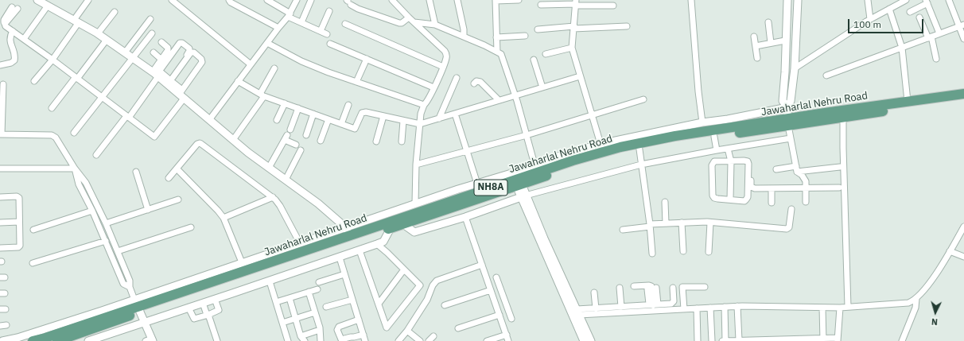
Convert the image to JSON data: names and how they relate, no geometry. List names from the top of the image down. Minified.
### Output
{"streets":{"main road":["Jawaharlal Nehru Road","NH8A"]},"scale_bar":"100 m","north":"bottom"}
